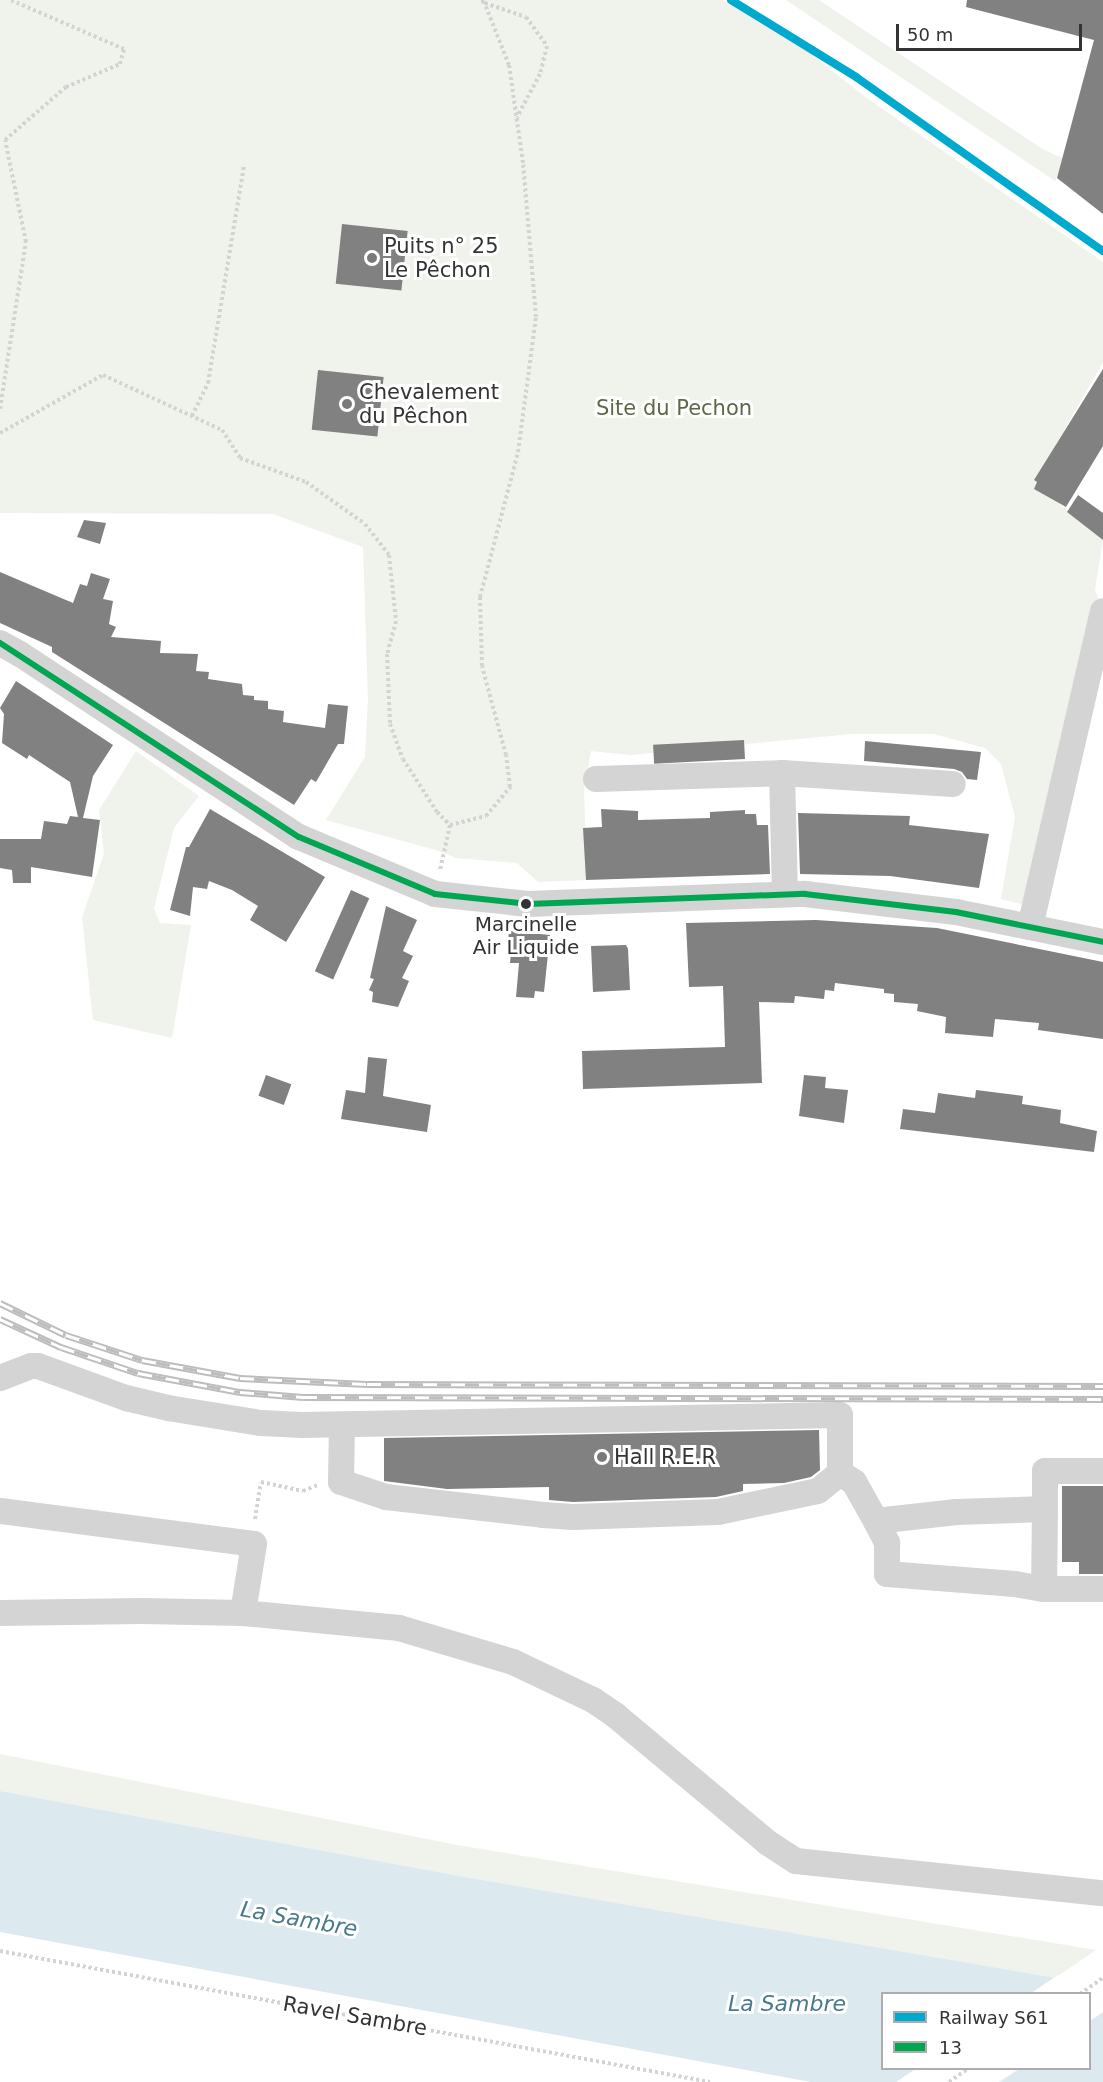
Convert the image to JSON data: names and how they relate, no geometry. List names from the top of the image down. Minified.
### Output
{"streets":{"path":["Ravel Sambre"]},"water":["La Sambre"],"parks":["Site du Pechon"],"places":["Puits n° 25 Le Pêchon","Chevalement du Pêchon","Marcinelle Air Liquide","Hall R.E.R"],"lines":["rail line S61","transit line 13"],"legend":["Railway S61","13"],"scale_bar":"50 m"}
